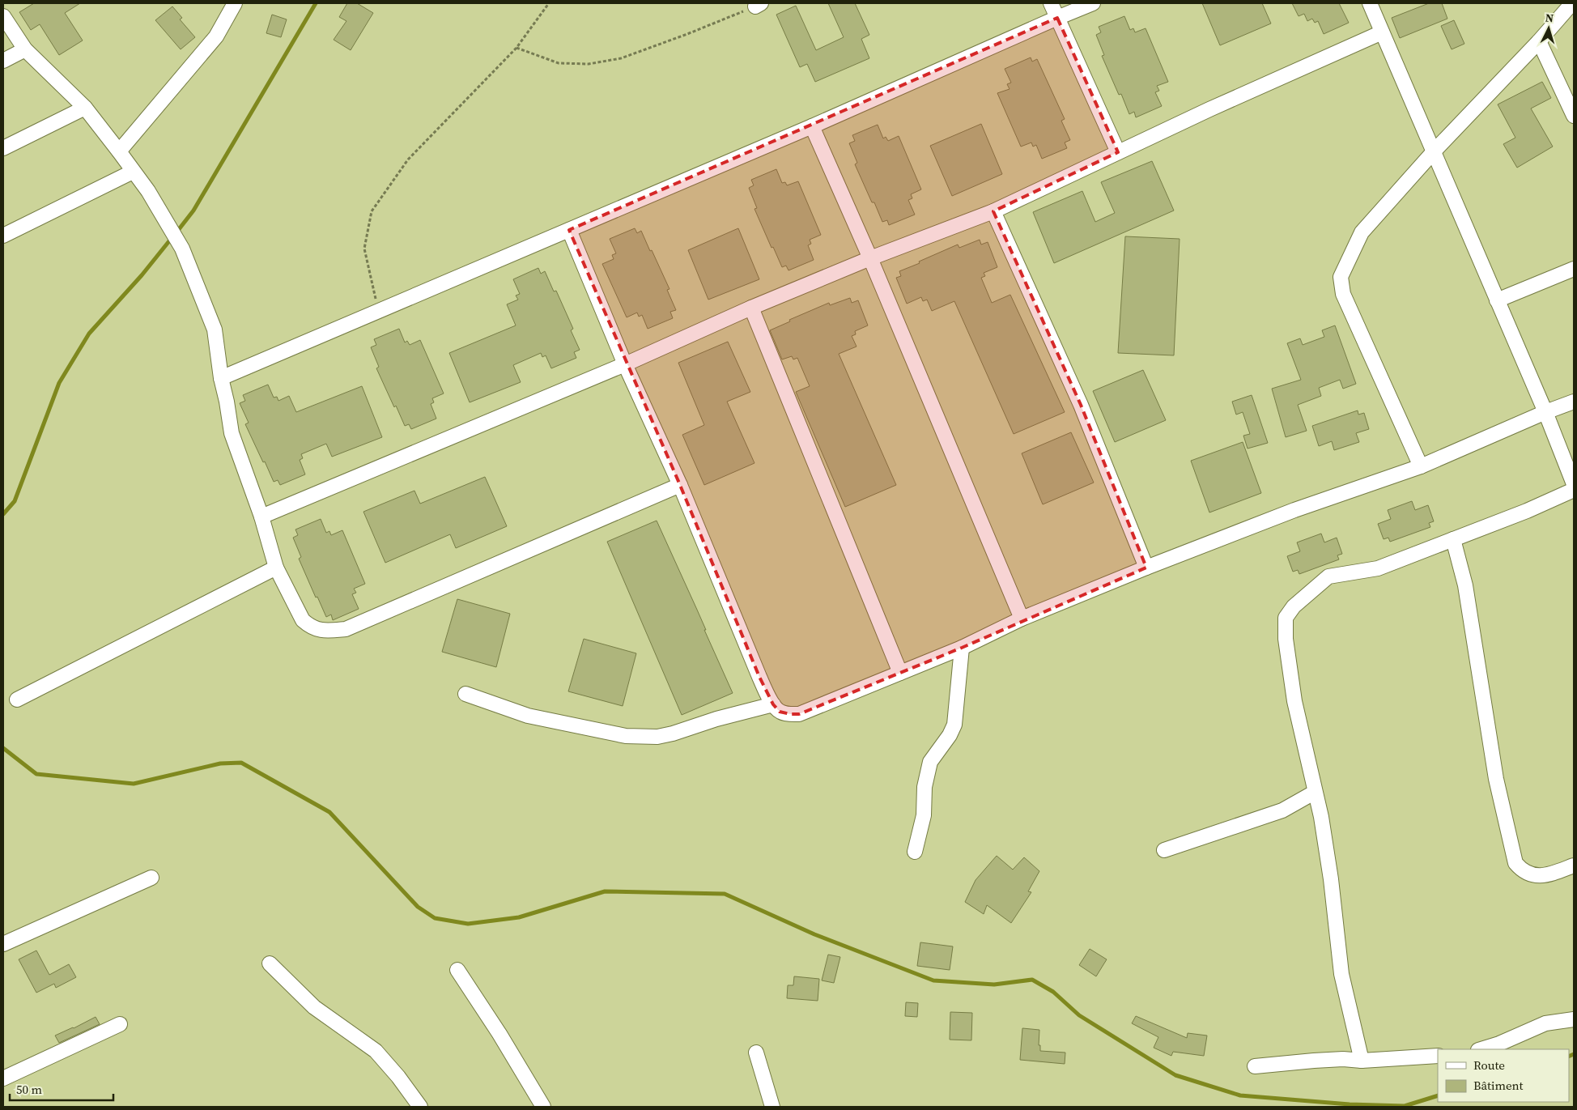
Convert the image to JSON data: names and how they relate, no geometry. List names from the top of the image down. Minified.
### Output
{"legend":["Route","Bâtiment"],"scale_bar":"50 m","north":"top"}
